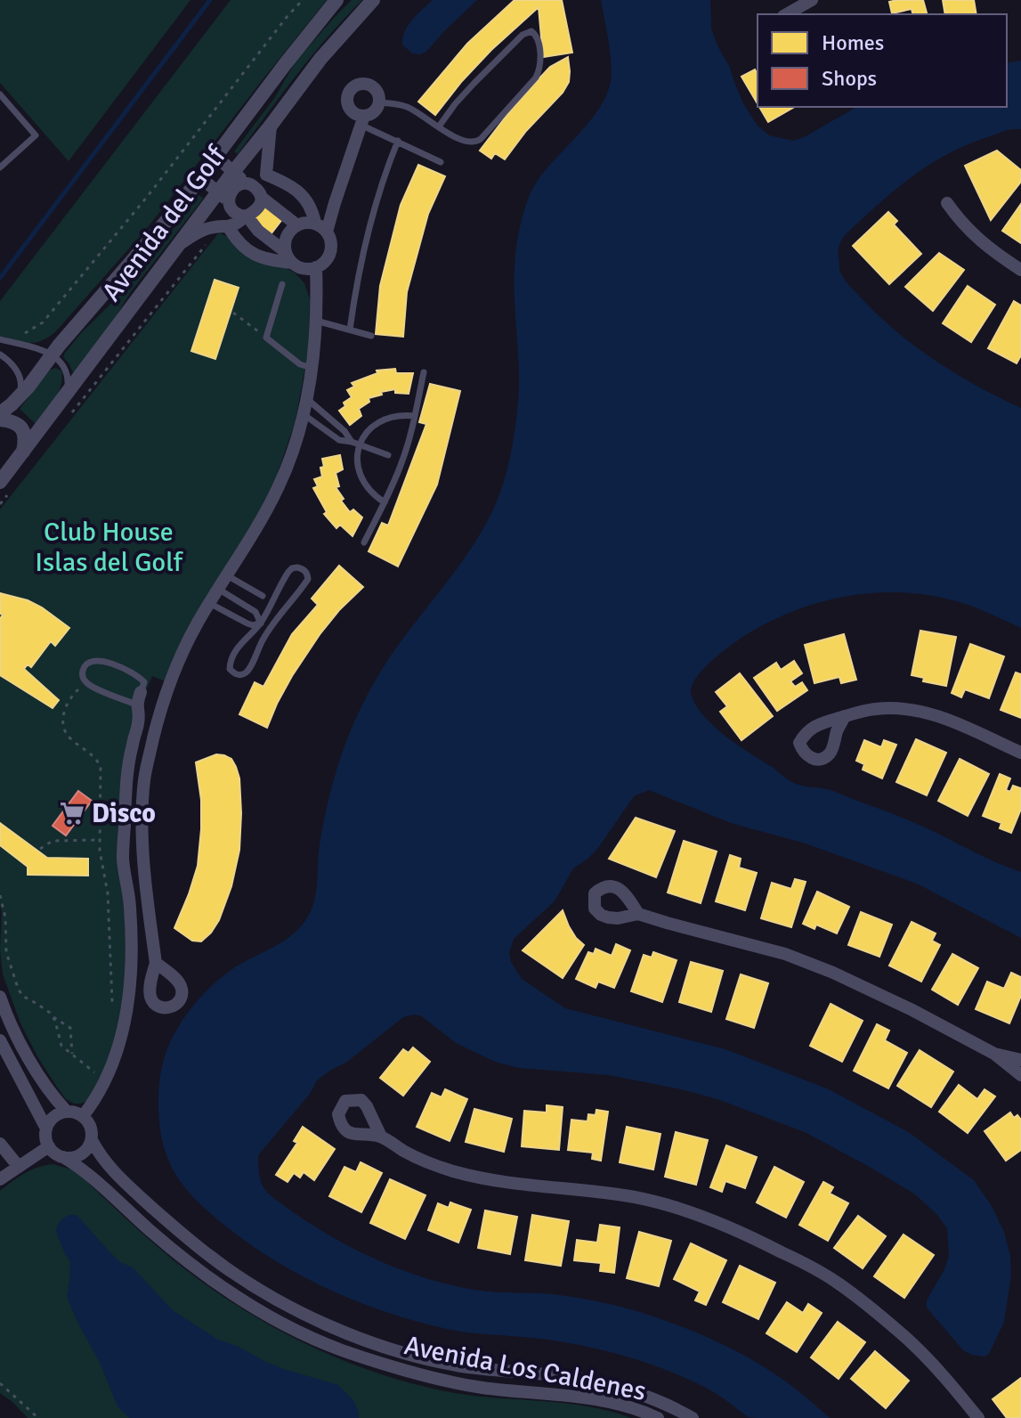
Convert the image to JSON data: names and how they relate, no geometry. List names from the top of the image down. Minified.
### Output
{"streets":{"street":["Avenida del Golf","Avenida Los Caldenes"]},"parks":["Club House Islas del Golf"],"places":{"supermarket":["Disco"]},"legend":["Homes","Shops"]}
